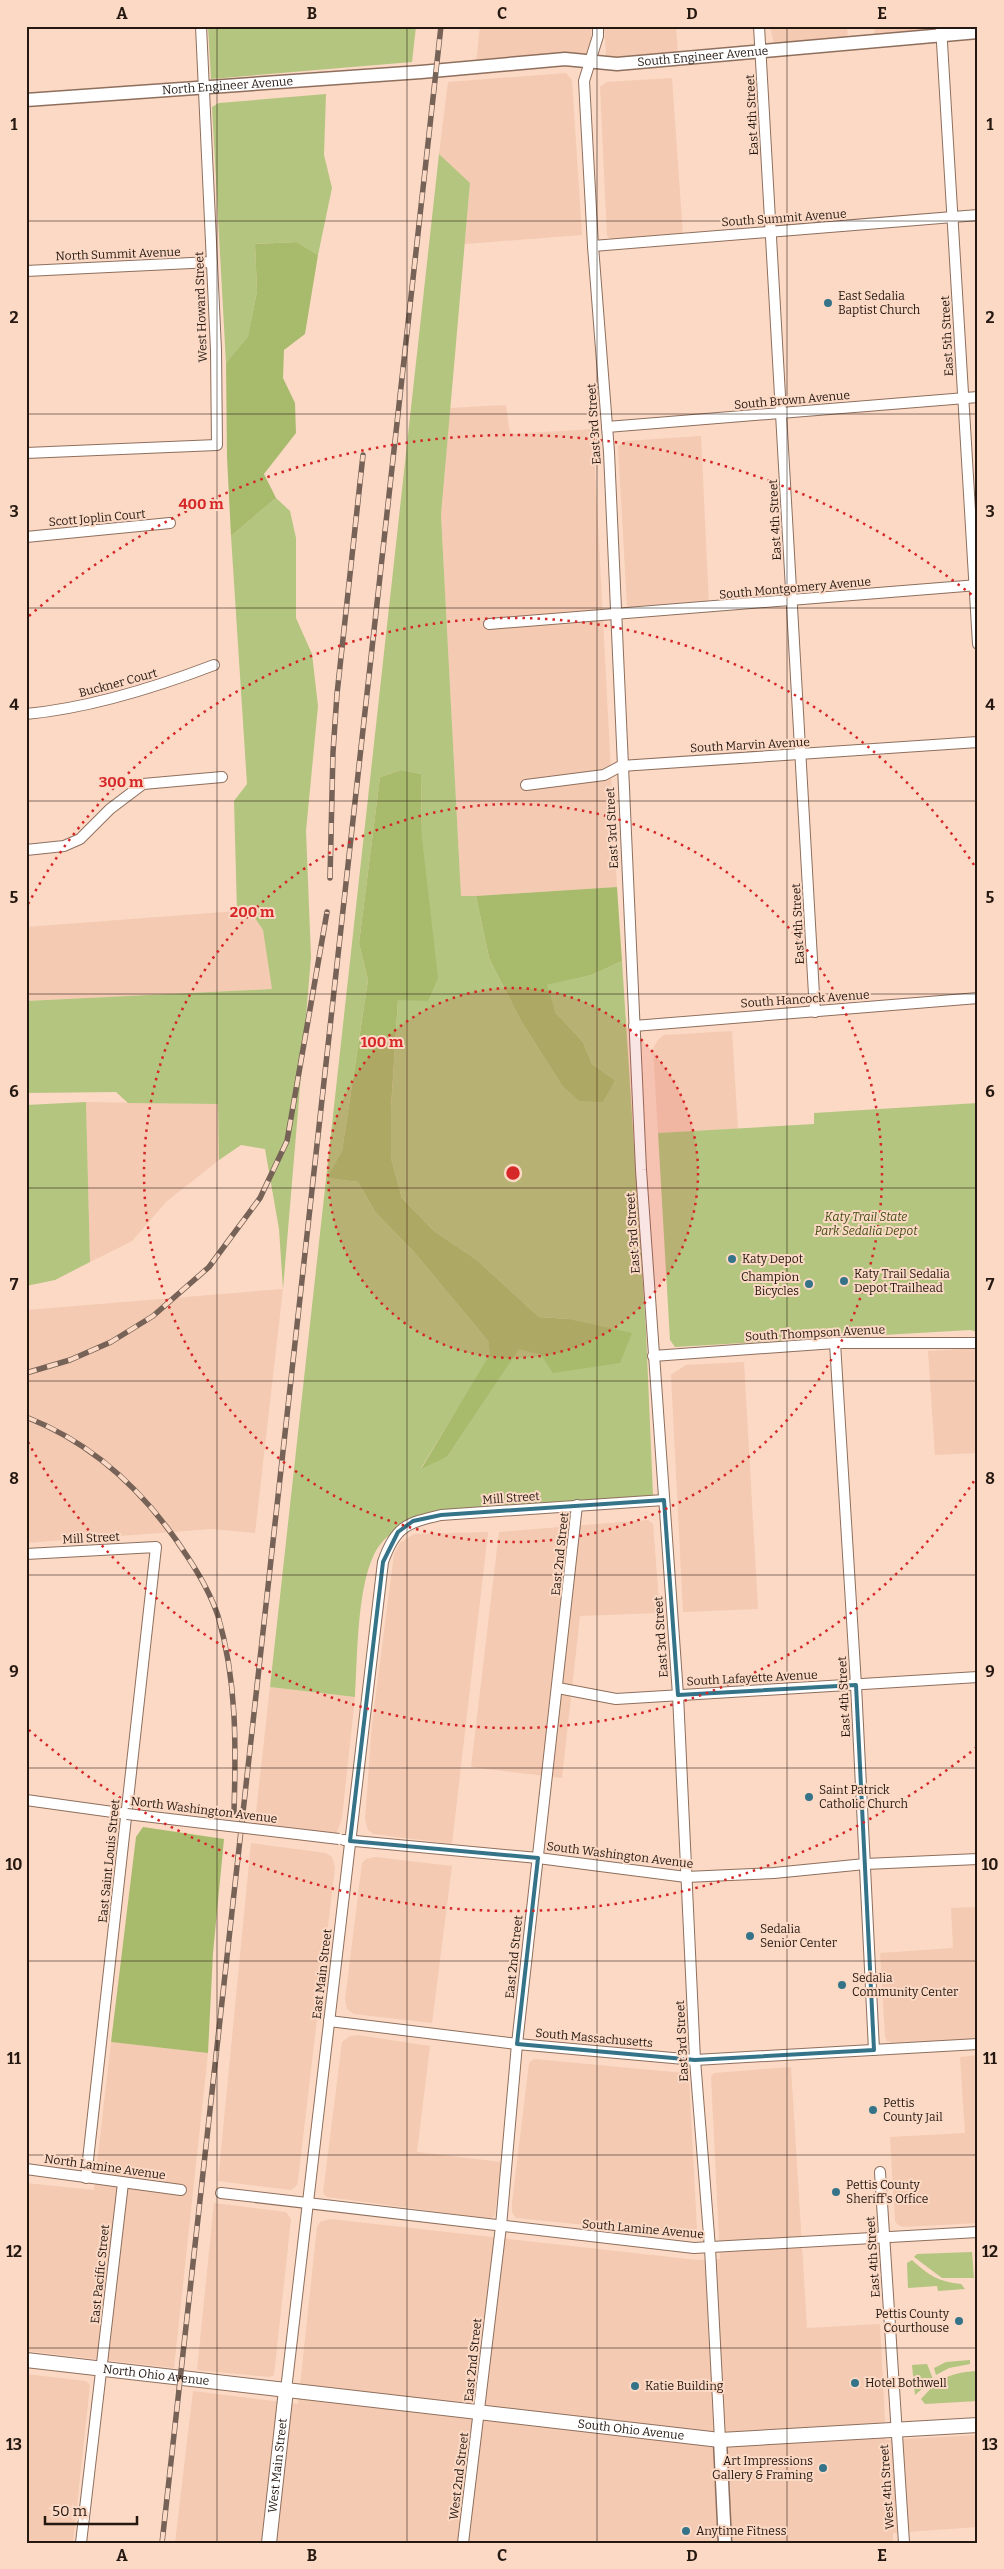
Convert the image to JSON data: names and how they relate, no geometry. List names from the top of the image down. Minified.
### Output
{"streets":{"main road":["North Ohio Avenue","South Ohio Avenue","West Main Street"],"street":["South Engineer Avenue","North Engineer Avenue","East 4th Street","South Summit Avenue","North Summit Avenue","West Howard Street","East 5th Street","South Brown Avenue","East 3rd Street","Scott Joplin Court","South Montgomery Avenue","Buckner Court","South Marvin Avenue","South Hancock Avenue","South Thompson Avenue","Mill Street","East 2nd Street","South Lafayette Avenue","North Washington Avenue","South Washington Avenue","East Saint Louis Street","East Main Street","South Massachusetts","North Lamine Avenue","South Lamine Avenue","East Pacific Street","West 2nd Street","West 4th Street"]},"crossings":[["South Engineer Avenue","North Engineer Avenue"],["South Engineer Avenue","East 4th Street"],["South Engineer Avenue","East 5th Street"],["South Engineer Avenue","East 3rd Street"],["North Engineer Avenue","West Howard Street"],["East 4th Street","South Summit Avenue"],["East 4th Street","South Brown Avenue"],["East 4th Street","South Montgomery Avenue"],["East 4th Street","South Marvin Avenue"],["East 4th Street","South Hancock Avenue"],["East 4th Street","South Thompson Avenue"],["East 4th Street","South Lafayette Avenue"],["East 4th Street","South Washington Avenue"],["East 4th Street","South Massachusetts"],["East 4th Street","South Lamine Avenue"],["East 4th Street","South Ohio Avenue"],["East 4th Street","West 4th Street"],["South Summit Avenue","East 5th Street"],["South Summit Avenue","East 3rd Street"],["North Summit Avenue","West Howard Street"],["East 5th Street","South Brown Avenue"],["East 5th Street","South Montgomery Avenue"],["South Brown Avenue","East 3rd Street"],["East 3rd Street","South Montgomery Avenue"],["East 3rd Street","South Marvin Avenue"],["East 3rd Street","South Hancock Avenue"],["East 3rd Street","South Thompson Avenue"],["East 3rd Street","Mill Street"],["East 3rd Street","South Lafayette Avenue"],["East 3rd Street","South Washington Avenue"],["East 3rd Street","South Massachusetts"],["East 3rd Street","South Lamine Avenue"],["East 3rd Street","South Ohio Avenue"],["Mill Street","East 2nd Street"],["Mill Street","East Saint Louis Street"],["Mill Street","East Main Street"],["East 2nd Street","South Lafayette Avenue"],["East 2nd Street","South Washington Avenue"],["East 2nd Street","South Massachusetts"],["East 2nd Street","South Lamine Avenue"],["East 2nd Street","South Ohio Avenue"],["East 2nd Street","West 2nd Street"],["North Washington Avenue","South Washington Avenue"],["North Washington Avenue","East Saint Louis Street"],["North Washington Avenue","East Main Street"],["South Washington Avenue","East Main Street"],["East Saint Louis Street","North Lamine Avenue"],["East Main Street","South Massachusetts"],["East Main Street","South Lamine Avenue"],["East Main Street","North Ohio Avenue"],["East Main Street","South Ohio Avenue"],["East Main Street","West Main Street"],["North Lamine Avenue","East Pacific Street"],["East Pacific Street","North Ohio Avenue"],["North Ohio Avenue","South Ohio Avenue"],["North Ohio Avenue","West Main Street"],["South Ohio Avenue","West Main Street"],["South Ohio Avenue","West 2nd Street"],["South Ohio Avenue","West 4th Street"]],"parks":["Katy Trail State Park Sedalia Depot"],"places":["East Sedalia Baptist Church","Katy Depot","Katy Trail Sedalia Depot Trailhead","Champion Bicycles","Saint Patrick Catholic Church","Sedalia Senior Center","Sedalia Community Center","Pettis County Jail","Pettis County Sheriff's Office","Pettis County Courthouse","Hotel Bothwell","Katie Building","Art Impressions Gallery & Framing","Anytime Fitness"],"scale_bar":"50 m","grid":{"columns":["A","B","C","D","E"],"rows":["1","2","3","4","5","6","7","8","9","10","11","12","13"]},"rings":["400 m","300 m","200 m","100 m"]}
